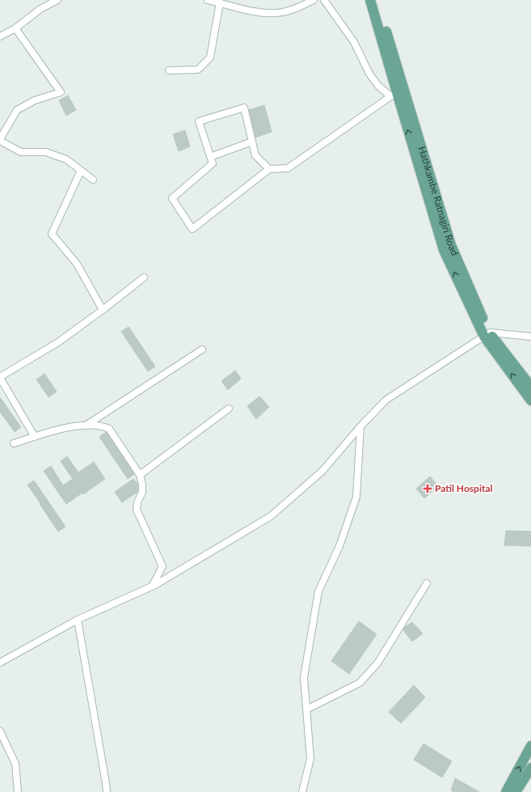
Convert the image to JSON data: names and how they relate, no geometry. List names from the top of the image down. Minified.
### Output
{"streets":{"main road":["Hathkambe Ratnagiri Road"]},"places":{"health":["Patil Hospital"]}}
